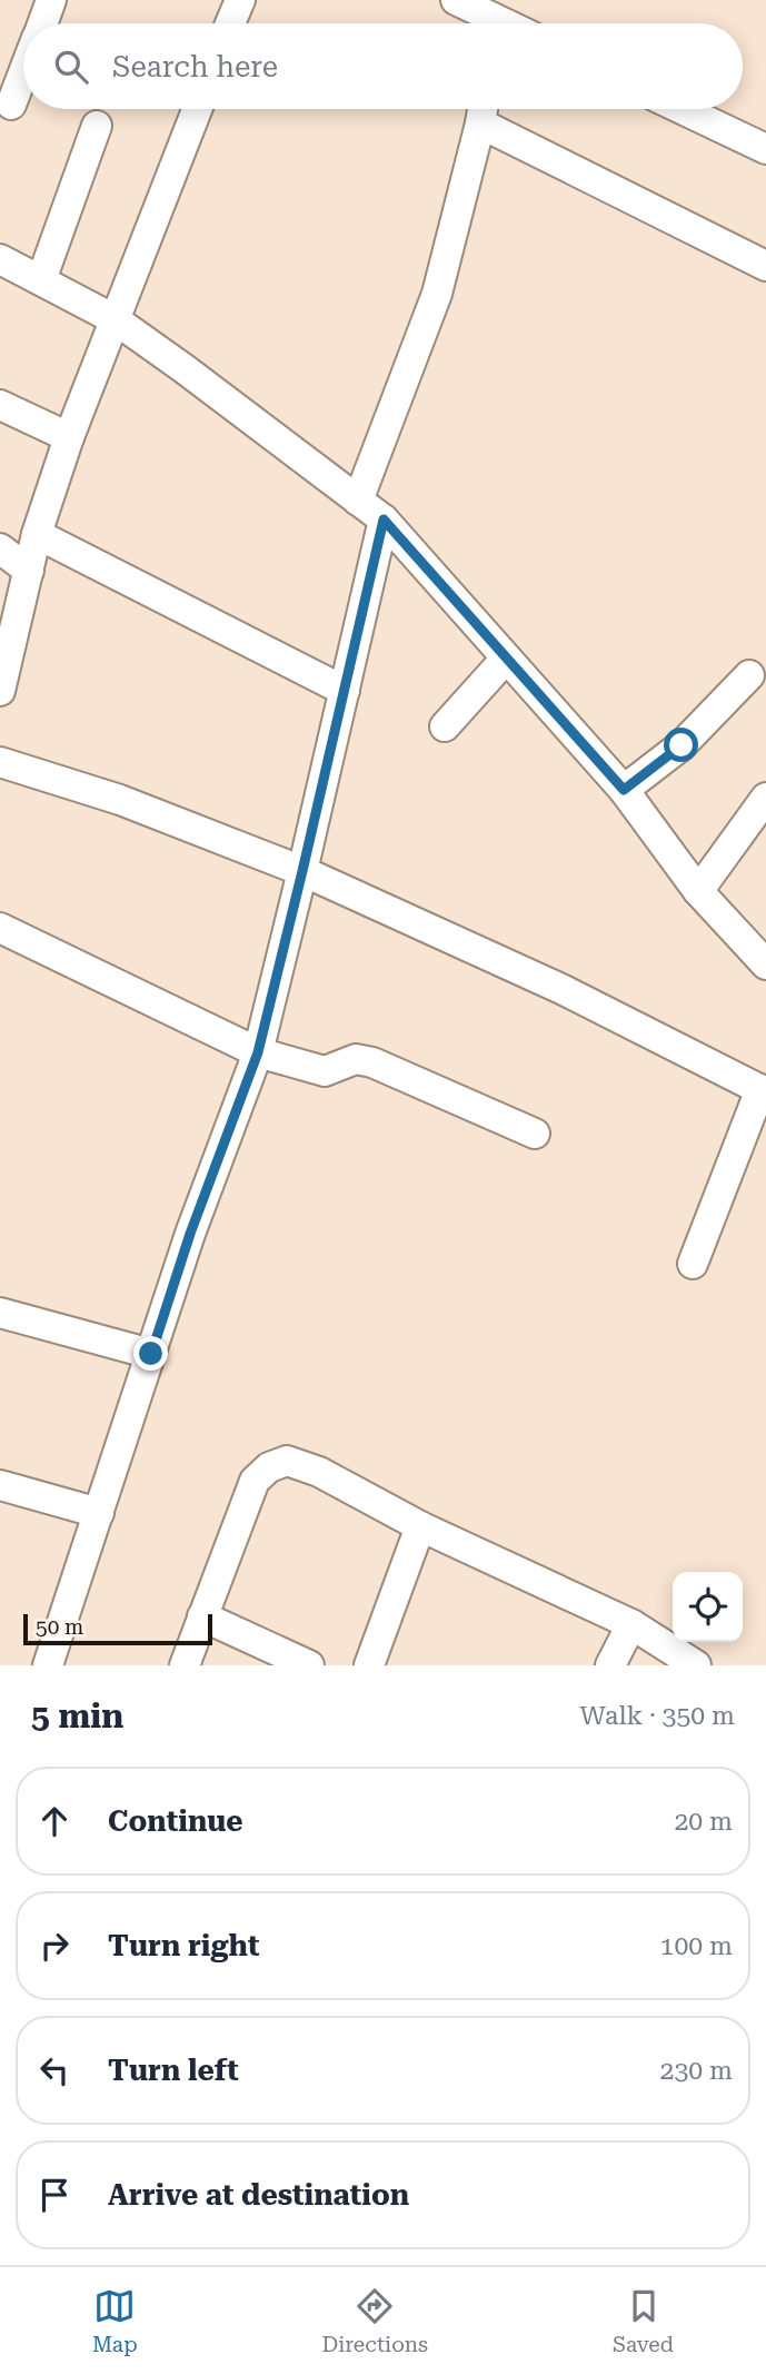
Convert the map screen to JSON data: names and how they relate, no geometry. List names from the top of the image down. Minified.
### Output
{"scale_bar":"50 m","page":{"search":"Search here","scale":"50 m","heading":["5 min","Walk · 350 m"],"list":[["Continue","20 m"],["Turn right","100 m"],["Turn left","230 m"],"Arrive at destination"],"nav":["Map","Directions","Saved"]}}
